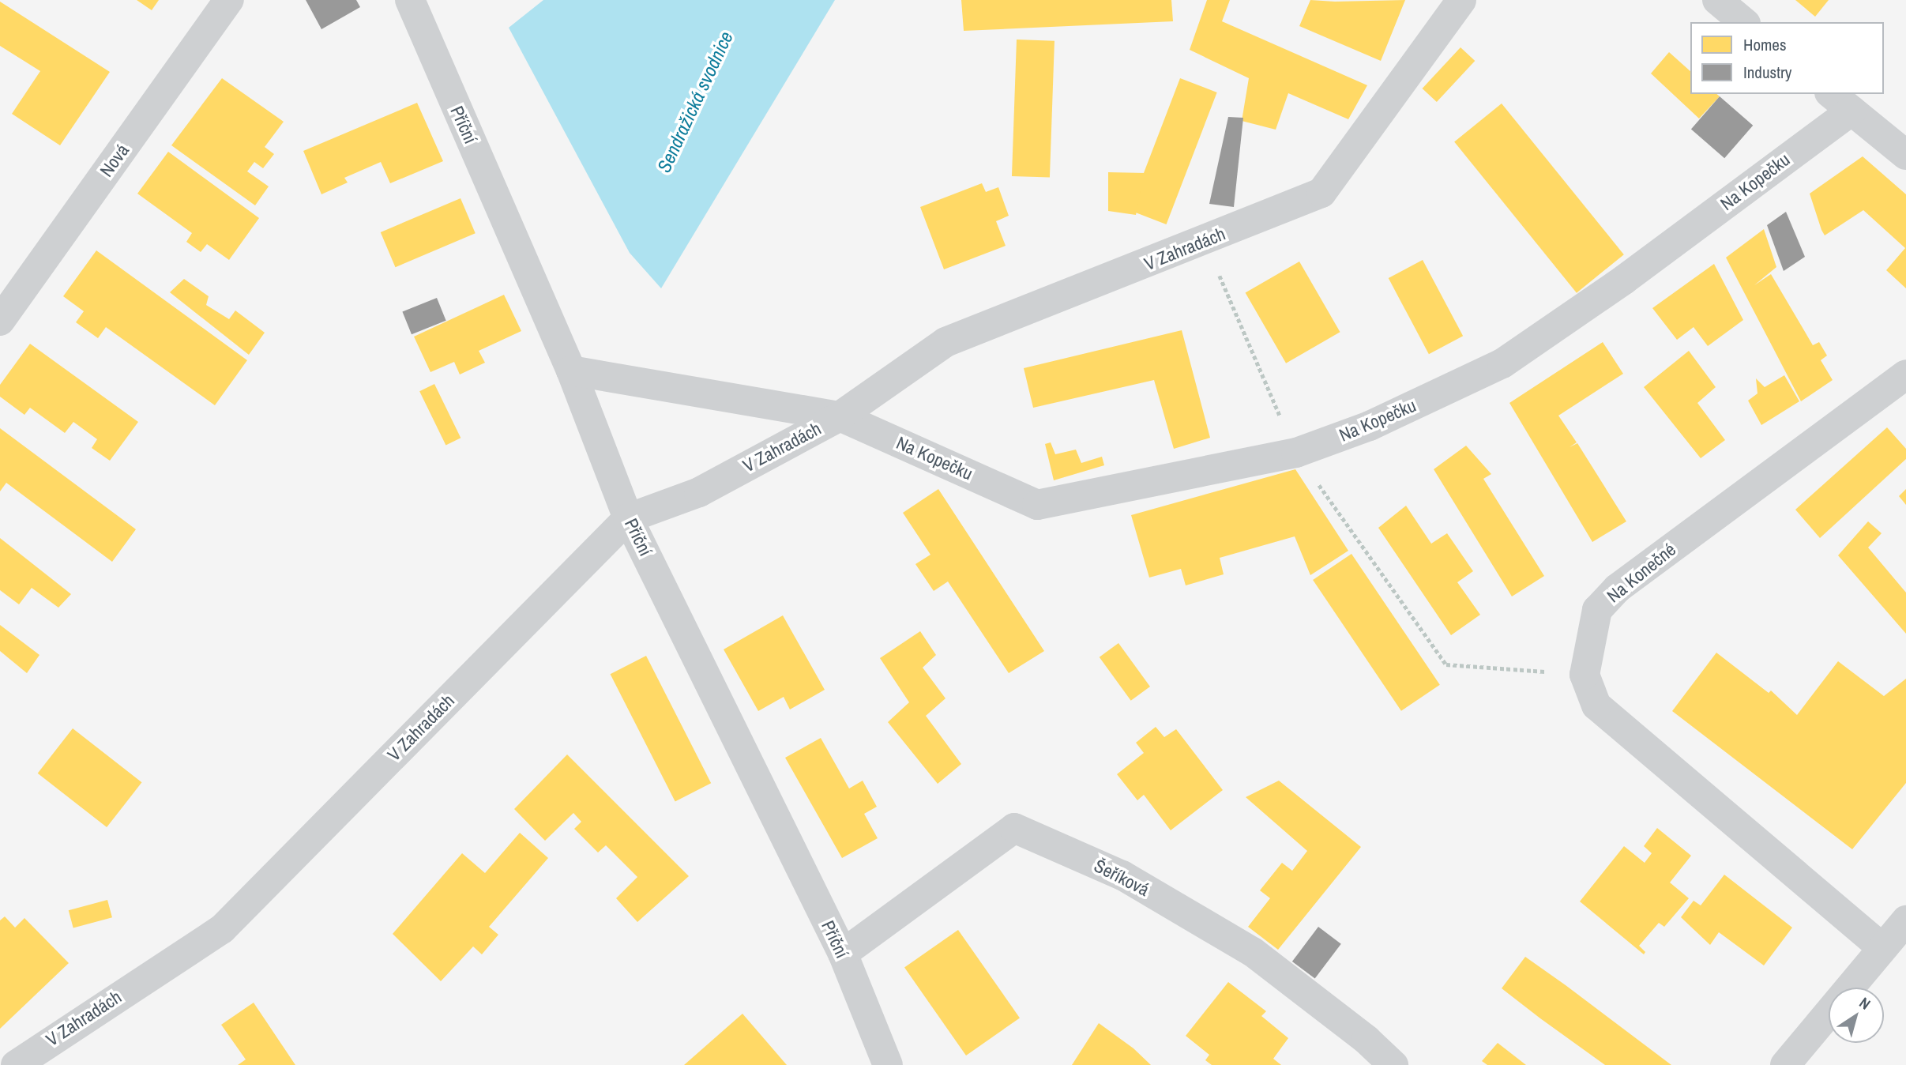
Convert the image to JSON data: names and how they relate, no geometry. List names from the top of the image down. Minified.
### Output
{"streets":{"street":["Příční","Nová","Na Kopečku","V Zahradách","Na Konečné","Šeříková"]},"crossings":[["Příční","V Zahradách"],["Příční","Šeříková"],["Na Kopečku","V Zahradách"]],"water":["Sendražická svodnice"],"legend":["Homes","Industry"],"north":"top right"}
